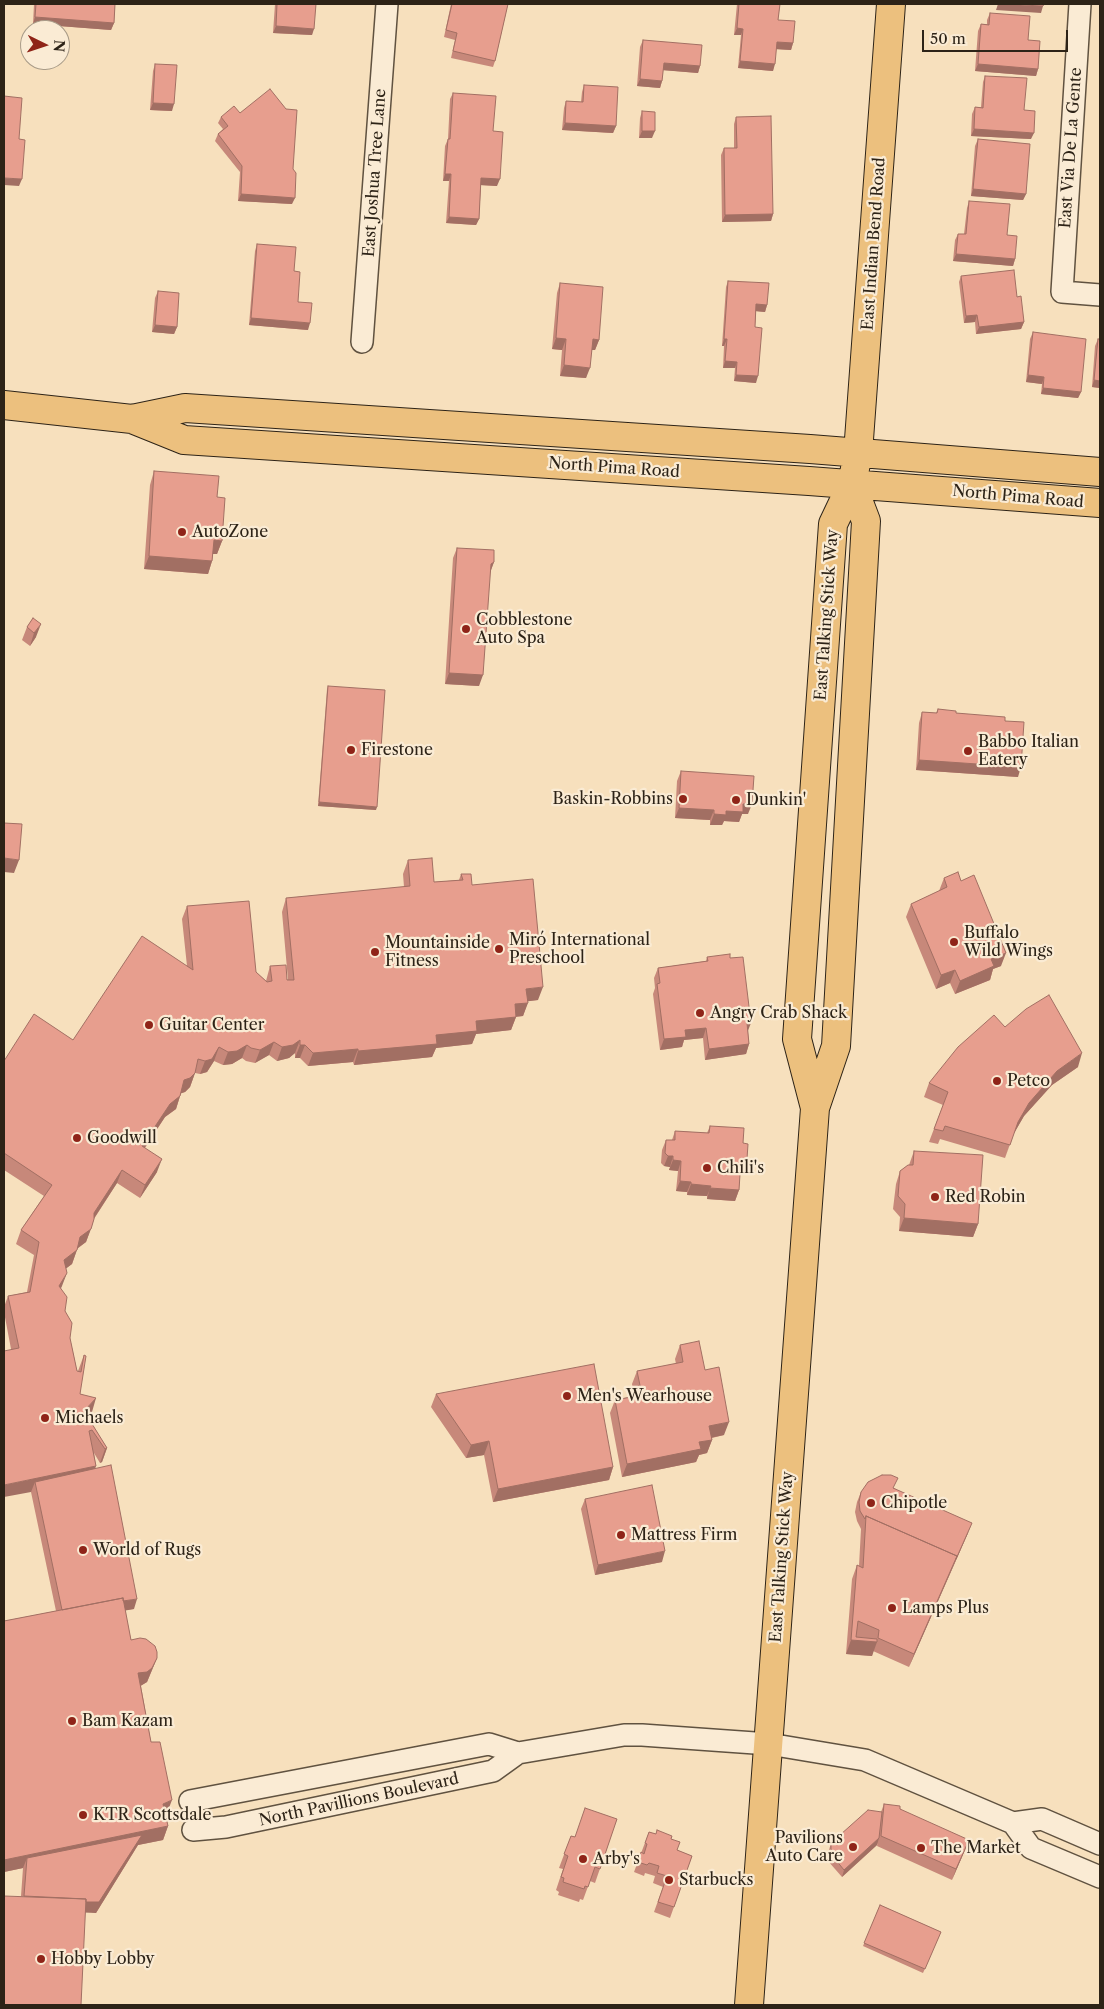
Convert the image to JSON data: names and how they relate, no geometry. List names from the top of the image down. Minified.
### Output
{"streets":{"main road":["East Indian Bend Road","North Pima Road","East Talking Stick Way"],"street":["East Via De La Gente","East Joshua Tree Lane","North Pavillions Boulevard"]},"crossings":[["East Indian Bend Road","North Pima Road"],["East Indian Bend Road","East Talking Stick Way"],["North Pima Road","East Talking Stick Way"],["East Talking Stick Way","North Pavillions Boulevard"]],"places":["AutoZone","Cobblestone Auto Spa","Firestone","Babbo Italian Eatery","Baskin-Robbins","Dunkin'","Buffalo Wild Wings","Miró International Preschool","Mountainside Fitness","Angry Crab Shack","Guitar Center","Petco","Goodwill","Chili's","Red Robin","Men's Wearhouse","Michaels","Chipotle","Mattress Firm","World of Rugs","Lamps Plus","Bam Kazam","KTR Scottsdale","Pavilions Auto Care","The Market","Arby's","Starbucks","Hobby Lobby"],"scale_bar":"50 m","north":"right"}
